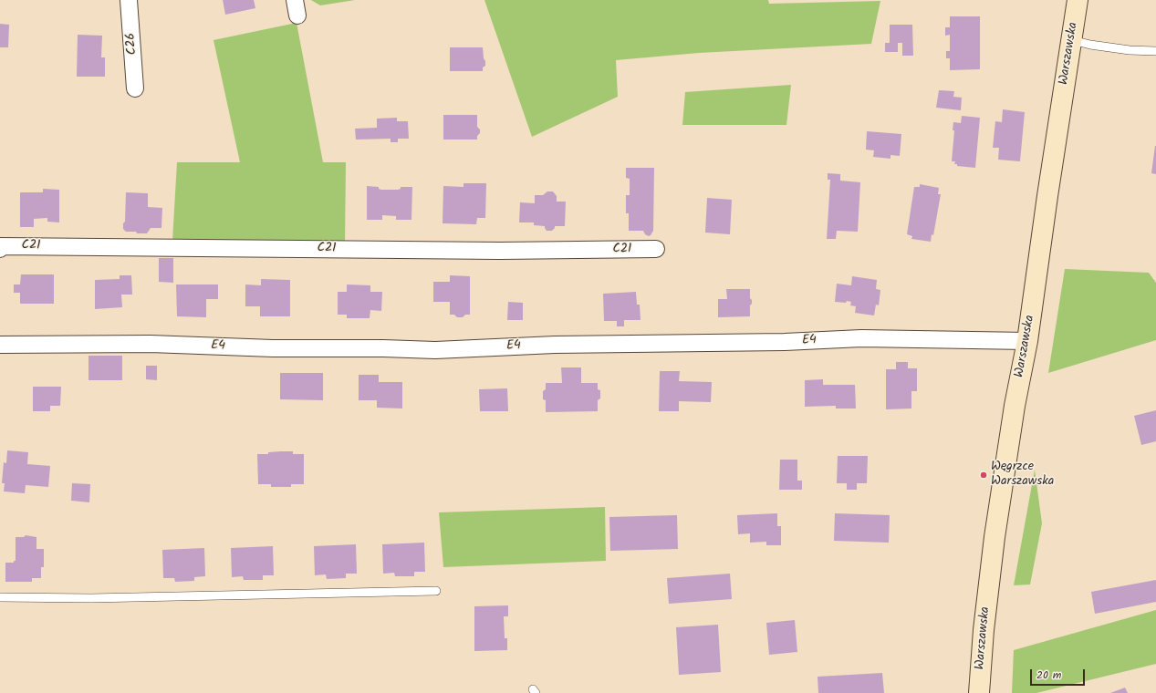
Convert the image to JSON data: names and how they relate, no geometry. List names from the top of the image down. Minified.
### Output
{"streets":{"main road":["Warszawska"],"street":["C26","C21","E4"]},"crossings":[["Warszawska","E4"]],"places":["Węgrzce Warszawska"],"scale_bar":"20 m"}
